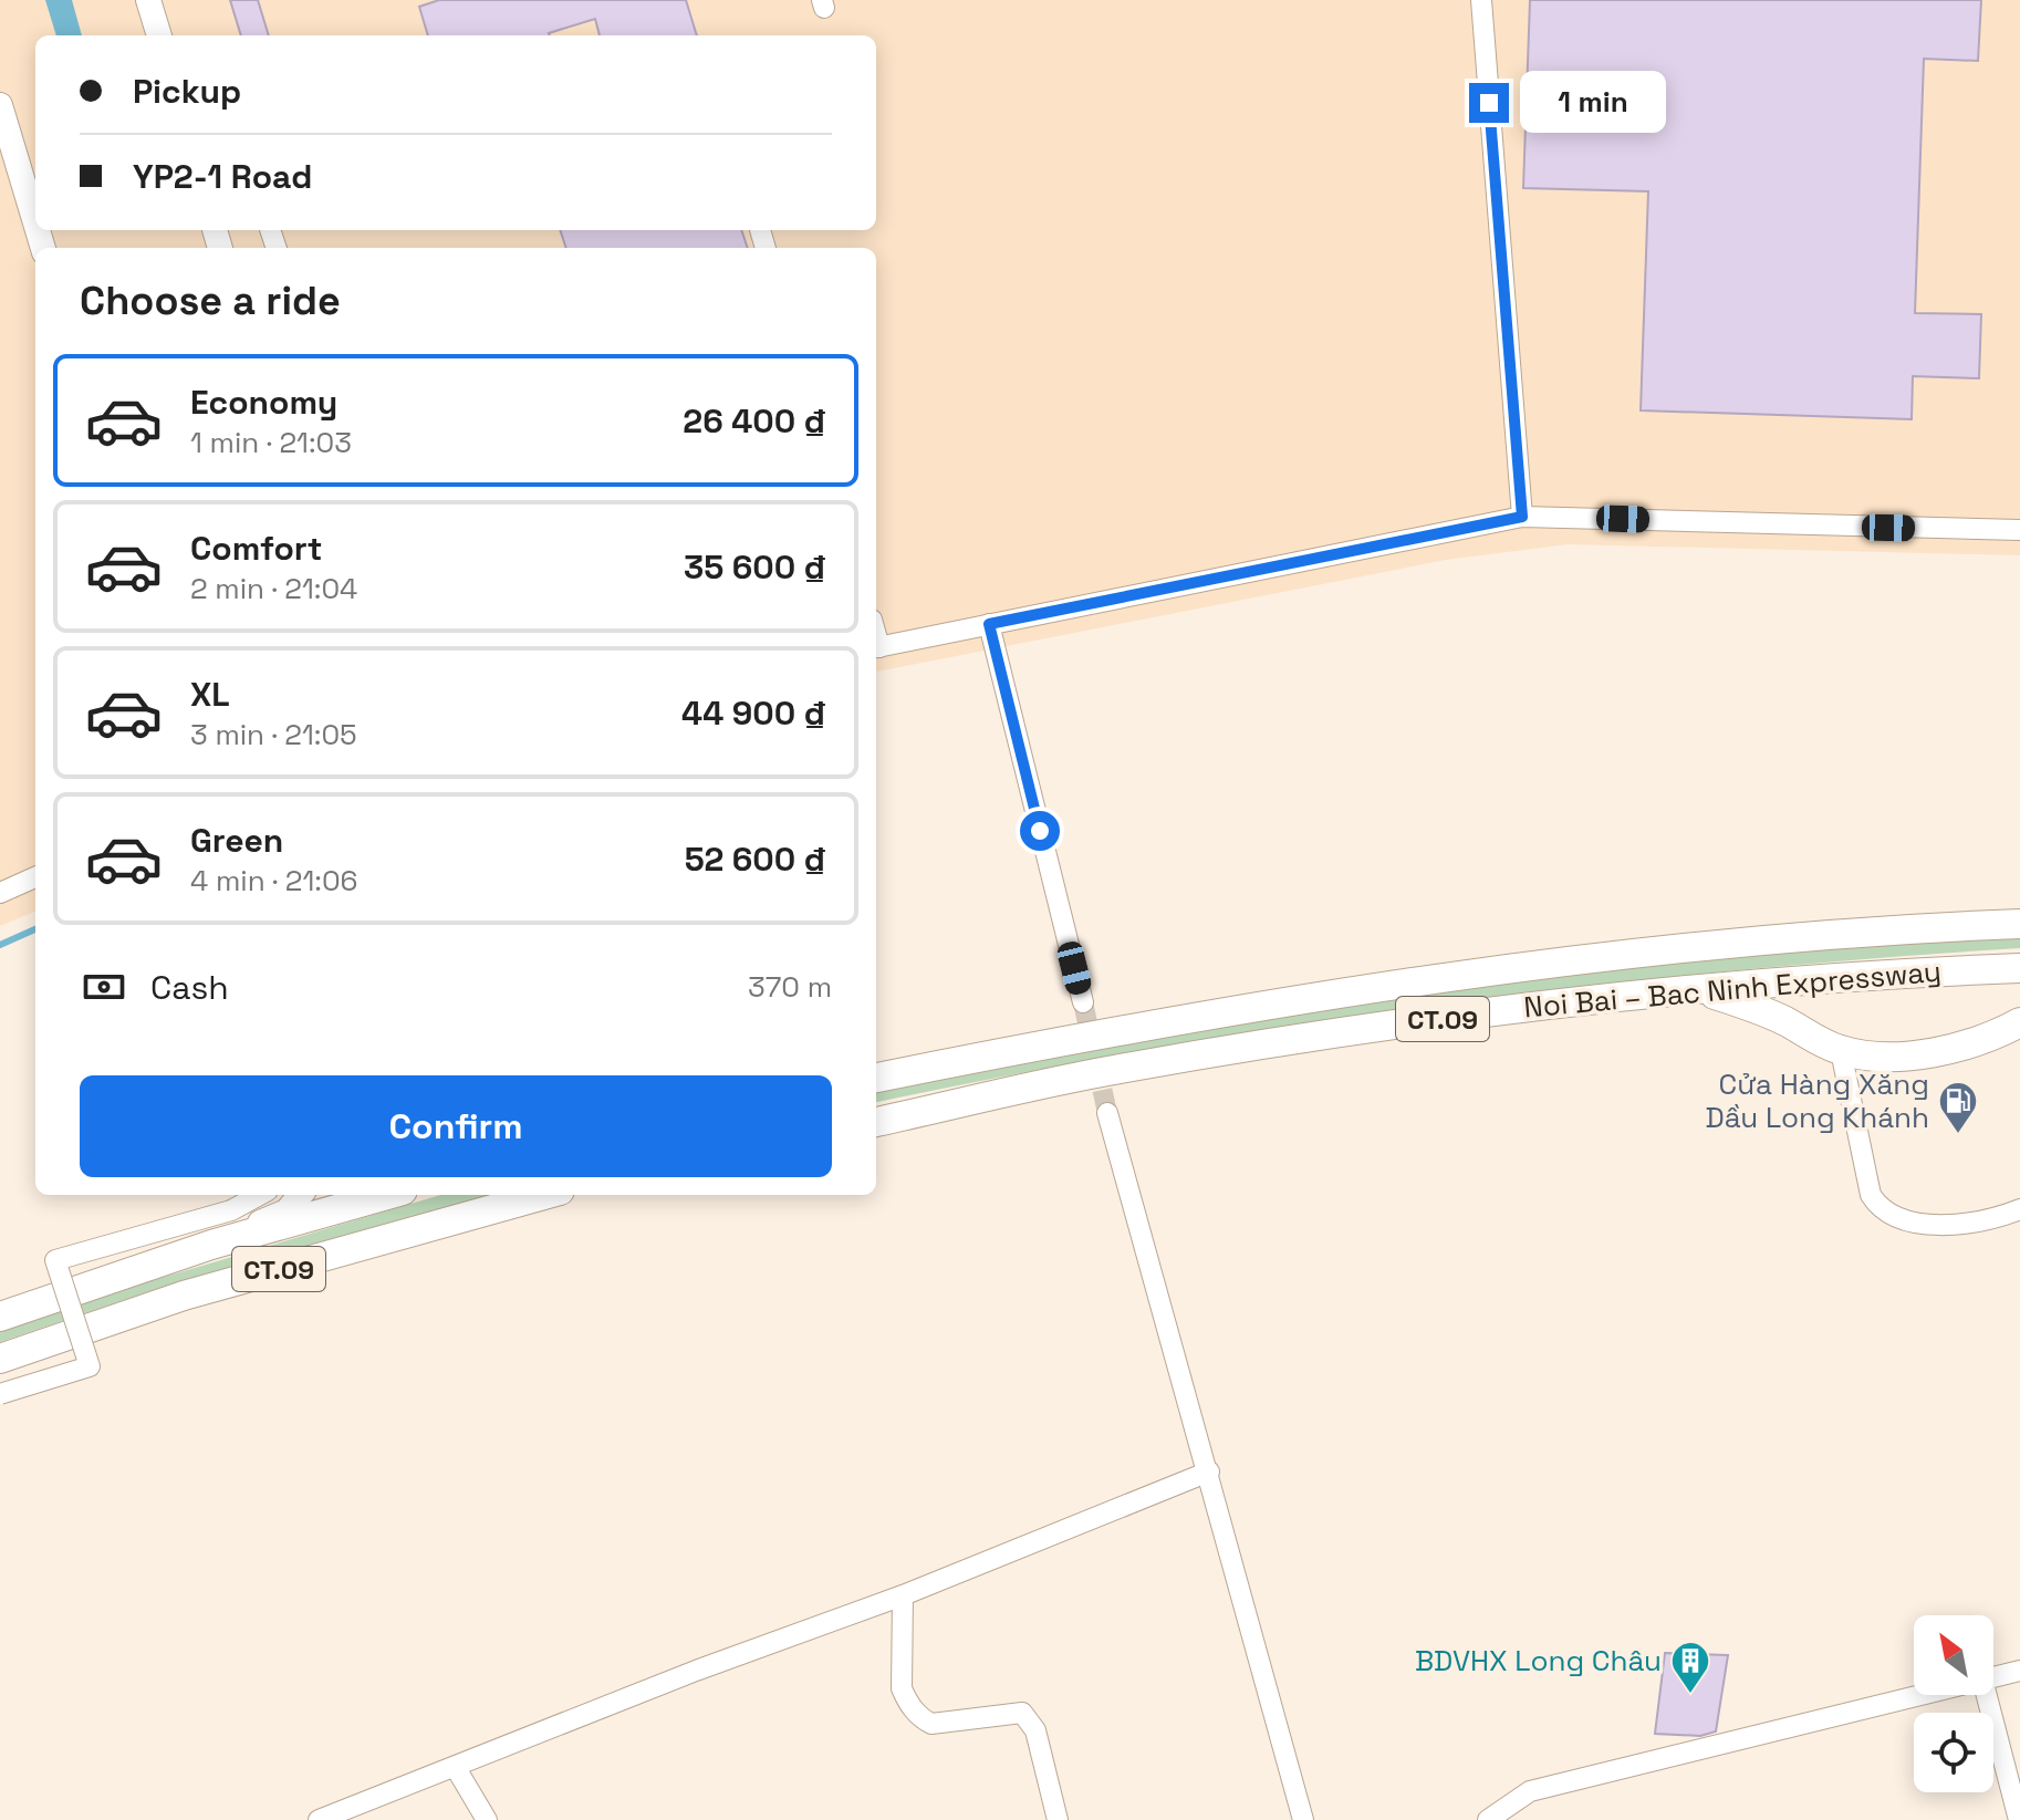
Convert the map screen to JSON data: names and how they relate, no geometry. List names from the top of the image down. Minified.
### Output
{"streets":{"highway":["Noi Bai – Bac Ninh Expressway","CT.09"]},"places":{"fuel station":["Cửa Hàng Xăng Dầu Long Khánh"],"building":["BDVHX Long Châu"]},"north":"top left","page":{"banner":["Pickup","YP2-1 Road"],"bubble":"1 min","heading":"Choose a ride","list":[{"name":"Economy","note":"1 min · 21:03","value":"26 400 ₫"},{"name":"Comfort","note":"2 min · 21:04","value":"35 600 ₫"},{"name":"XL","note":"3 min · 21:05","value":"44 900 ₫"},{"name":"Green","note":"4 min · 21:06","value":"52 600 ₫"}],"pay":["Cash","370 m"],"buttons":"Confirm"}}
